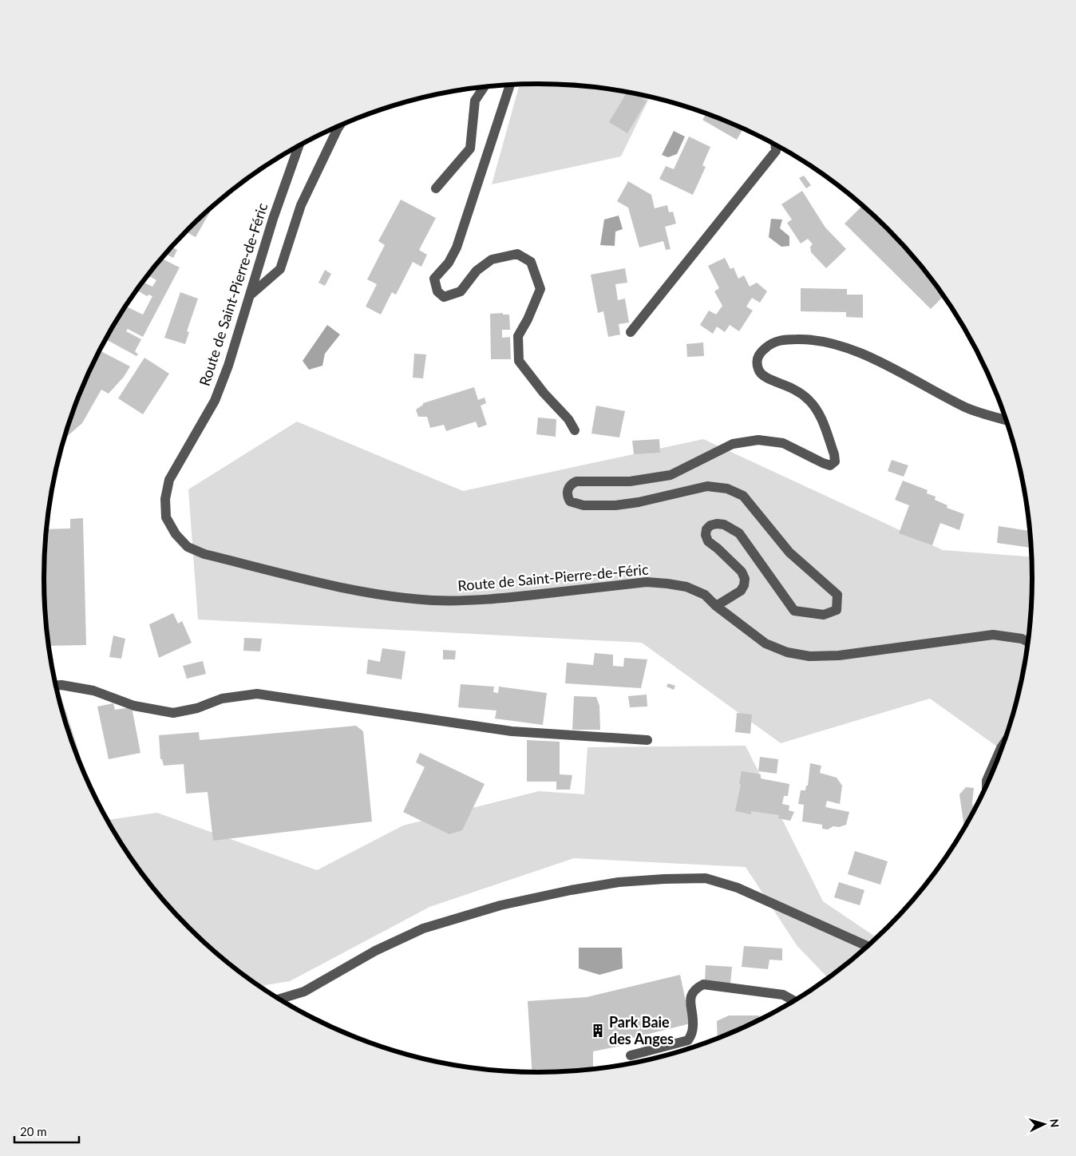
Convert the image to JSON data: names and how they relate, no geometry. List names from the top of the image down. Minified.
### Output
{"streets":{"street":["Route de Saint-Pierre-de-Féric"]},"places":{"building":["Park Baie des Anges"]},"scale_bar":"20 m","north":"right"}
